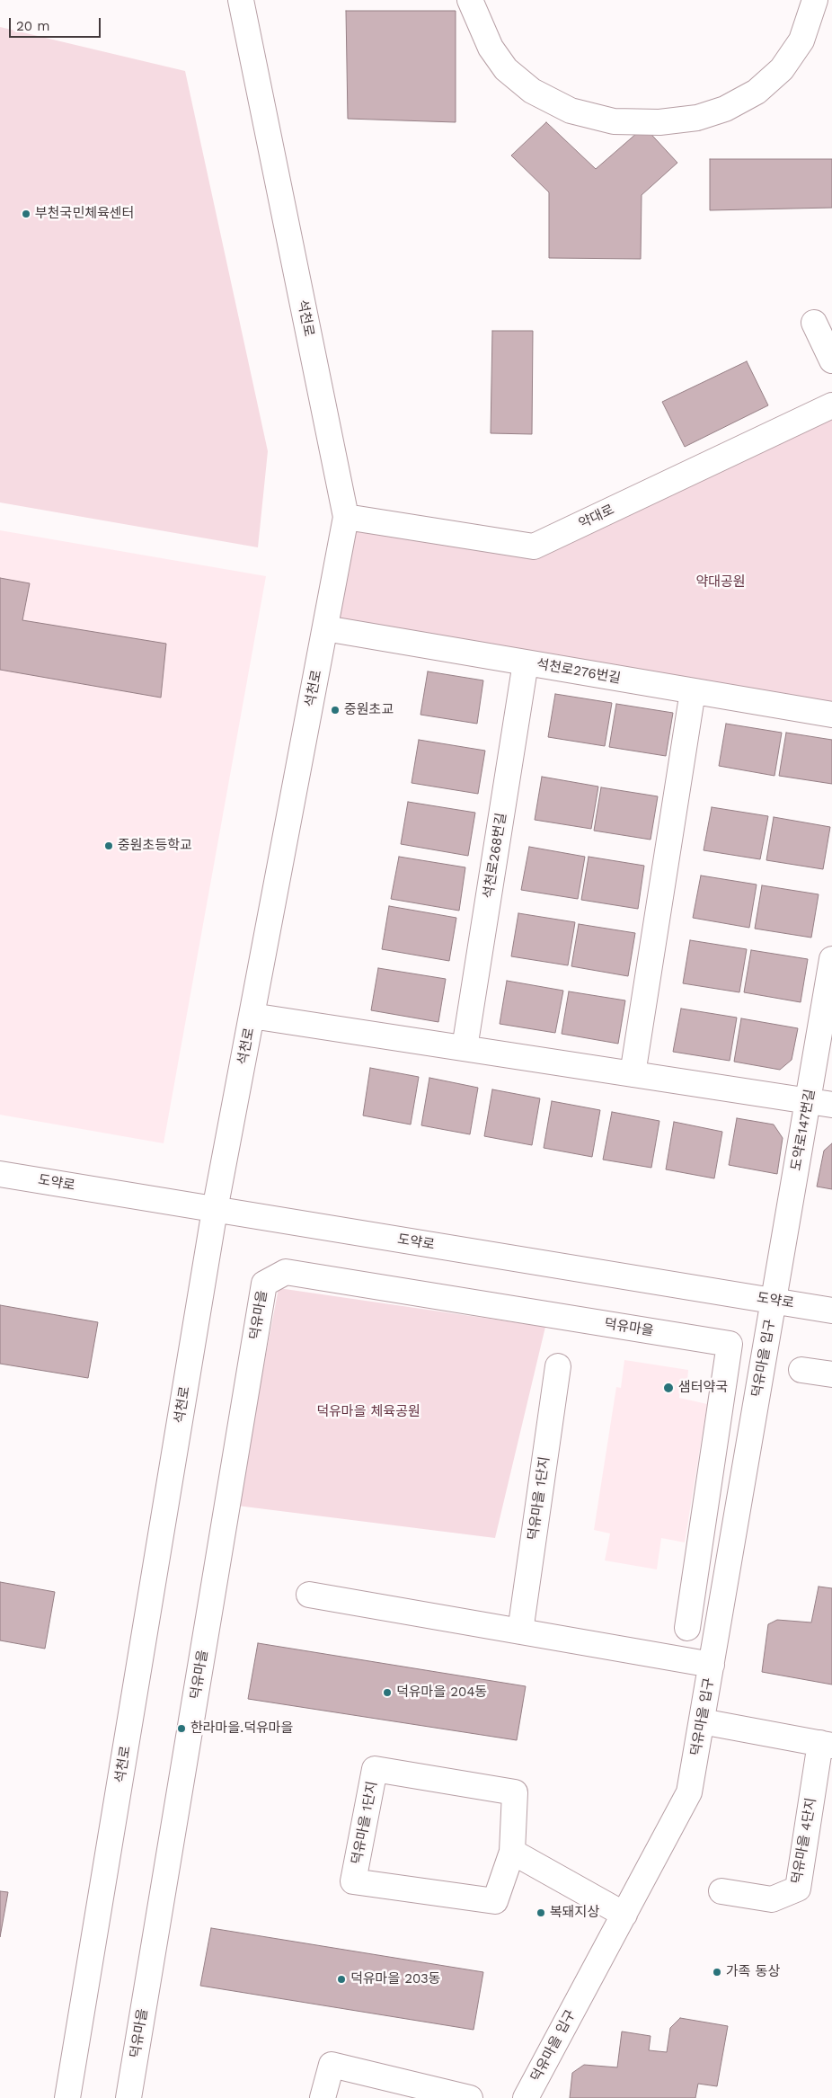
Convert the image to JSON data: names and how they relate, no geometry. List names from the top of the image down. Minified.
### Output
{"streets":{"street":["석천로","약대로","석천로276번길","석천로268번길","도약로147번길","도약로","덕유마을","덕유마을 입구","덕유마을 1단지","덕유마을 4단지"]},"crossings":[["석천로","약대로"],["석천로","석천로276번길"],["석천로","도약로"],["석천로276번길","석천로268번길"],["도약로147번길","도약로"],["도약로147번길","덕유마을 입구"],["도약로","덕유마을 입구"],["덕유마을 입구","덕유마을 4단지"]],"parks":["약대공원","덕유마을 체육공원"],"places":["부천국민체육센터","중원초교","중원초등학교","샘터약국","덕유마을 204동","한라마을.덕유마을","복돼지상","가족 동상","덕유마을 203동"],"scale_bar":"20 m"}
